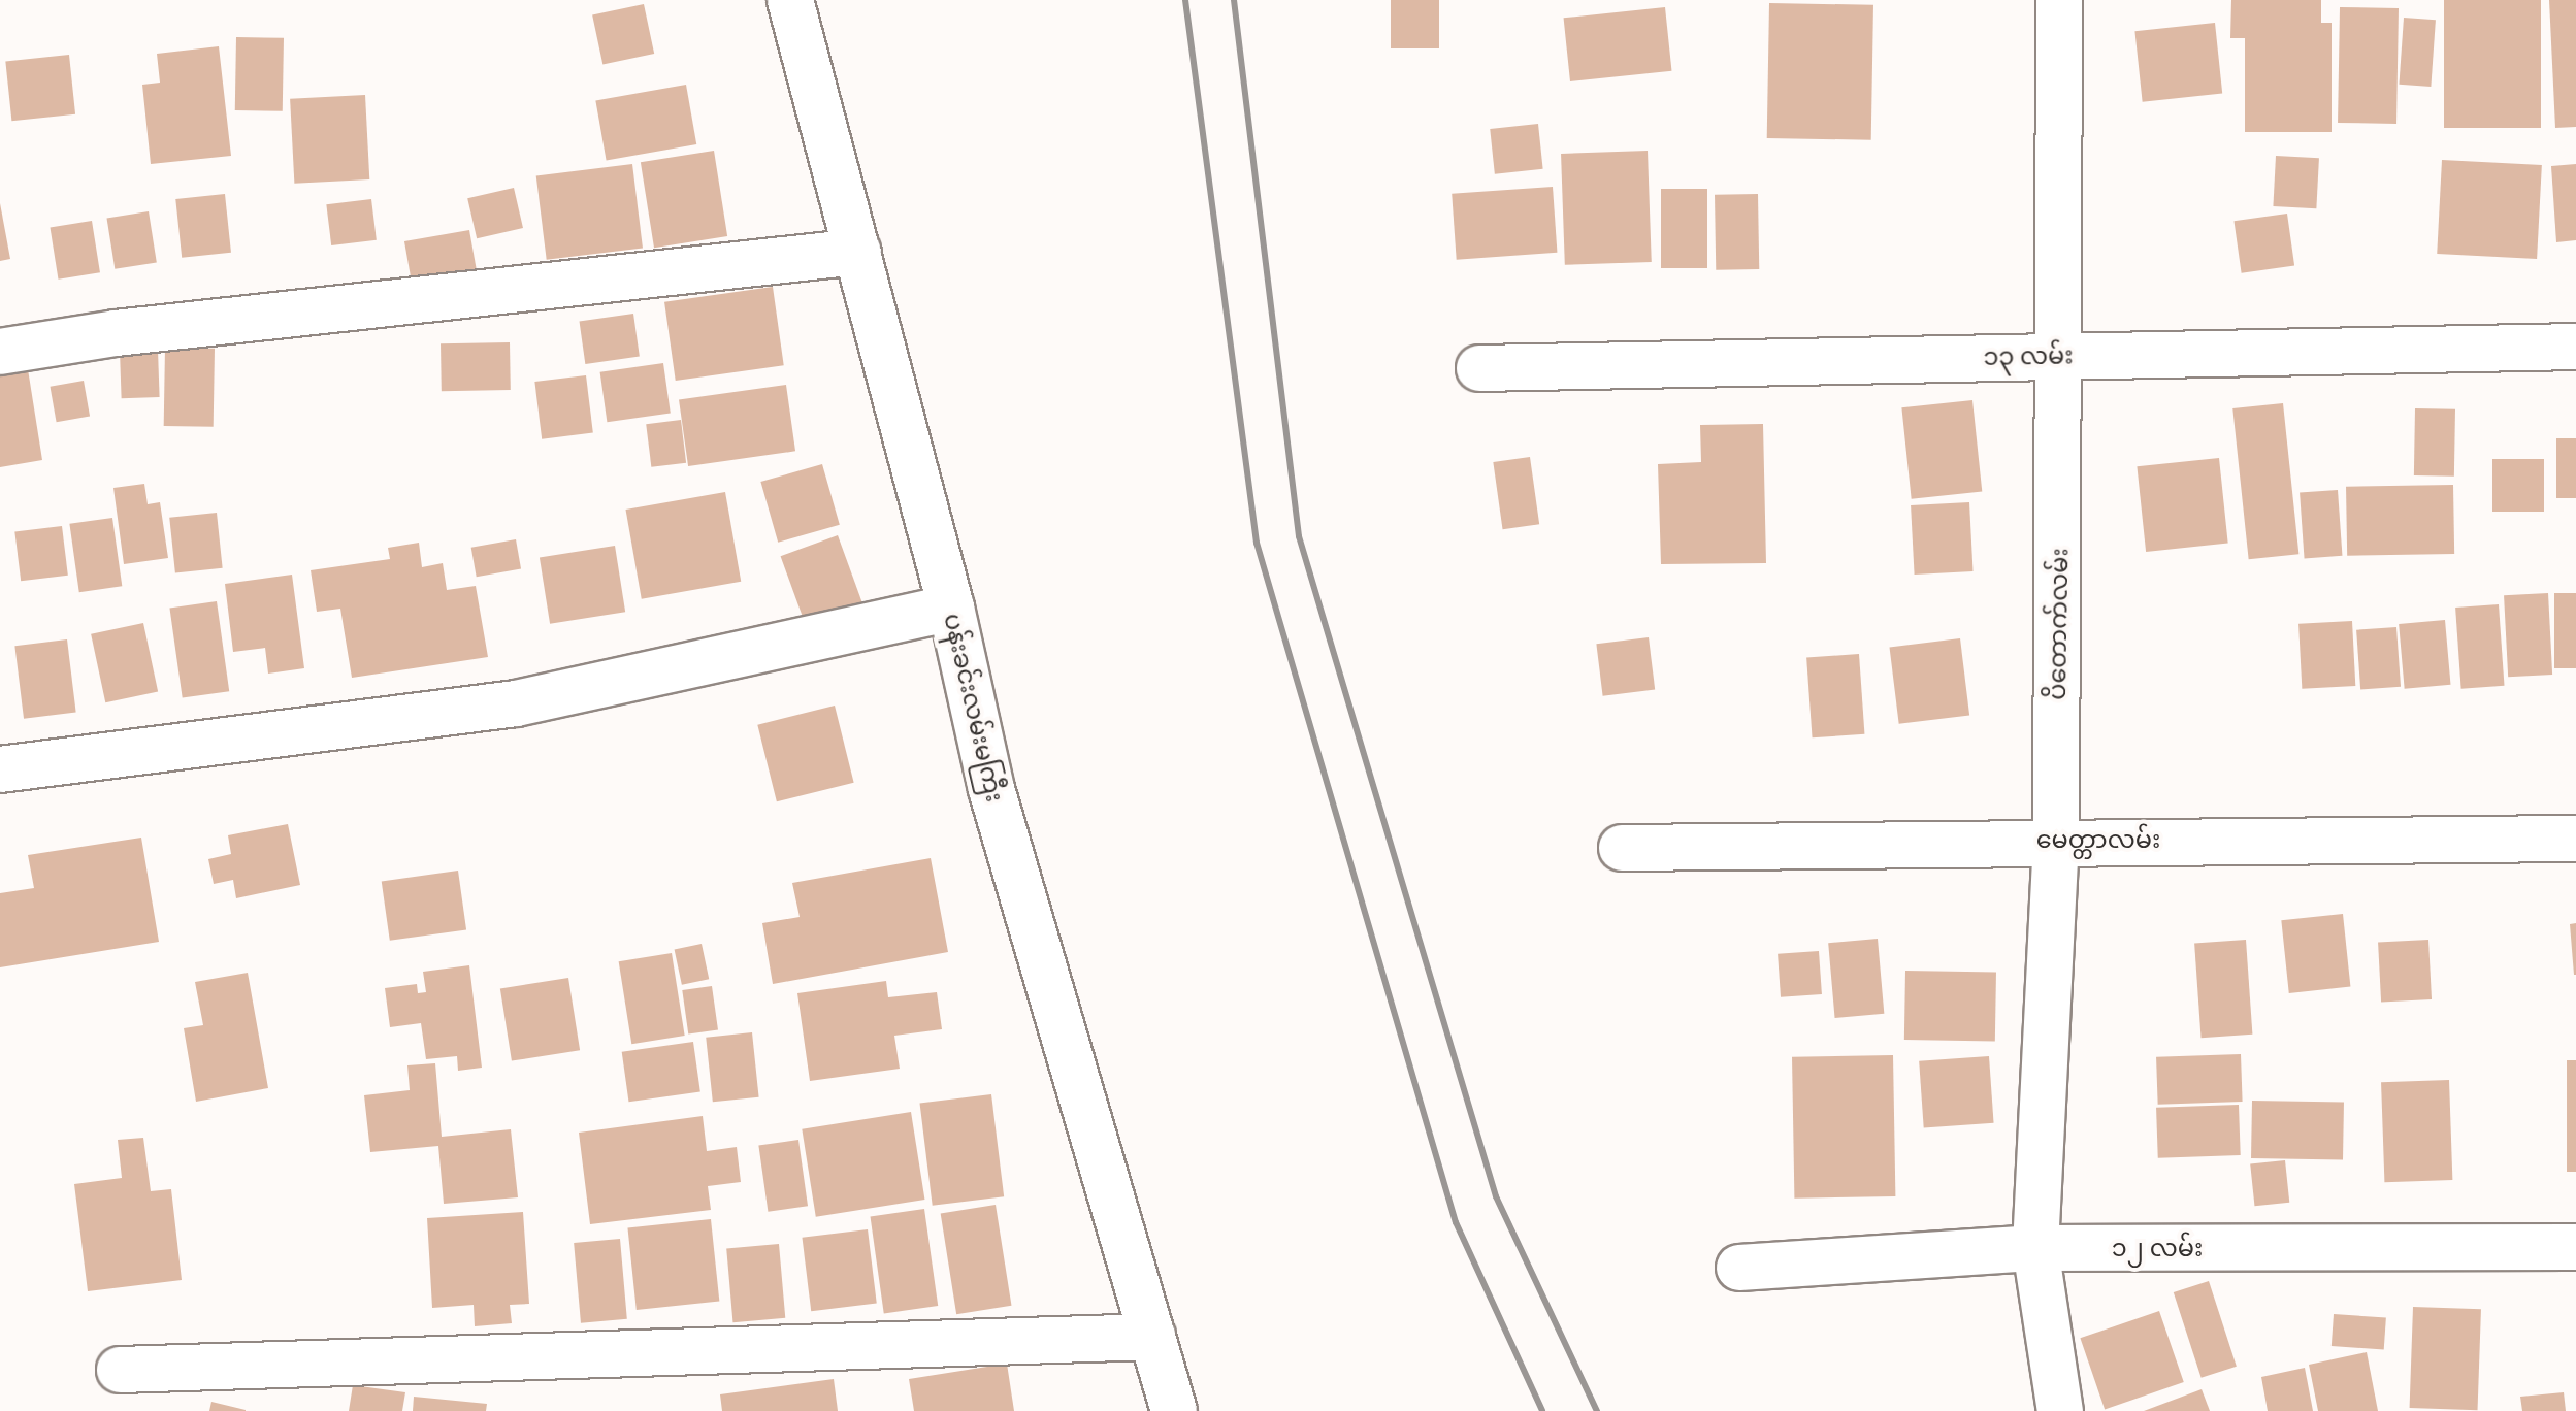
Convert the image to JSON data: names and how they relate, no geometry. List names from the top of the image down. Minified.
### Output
{"streets":{"street":["၁၃ လမ်း","ပိတောက်လမ်း","ပန်းခင်းလမ်းမကြီး","မေတ္တာလမ်း","၁၂ လမ်း"]},"crossings":[["၁၃ လမ်း","ပိတောက်လမ်း"],["ပိတောက်လမ်း","မေတ္တာလမ်း"],["ပိတောက်လမ်း","၁၂ လမ်း"]]}
